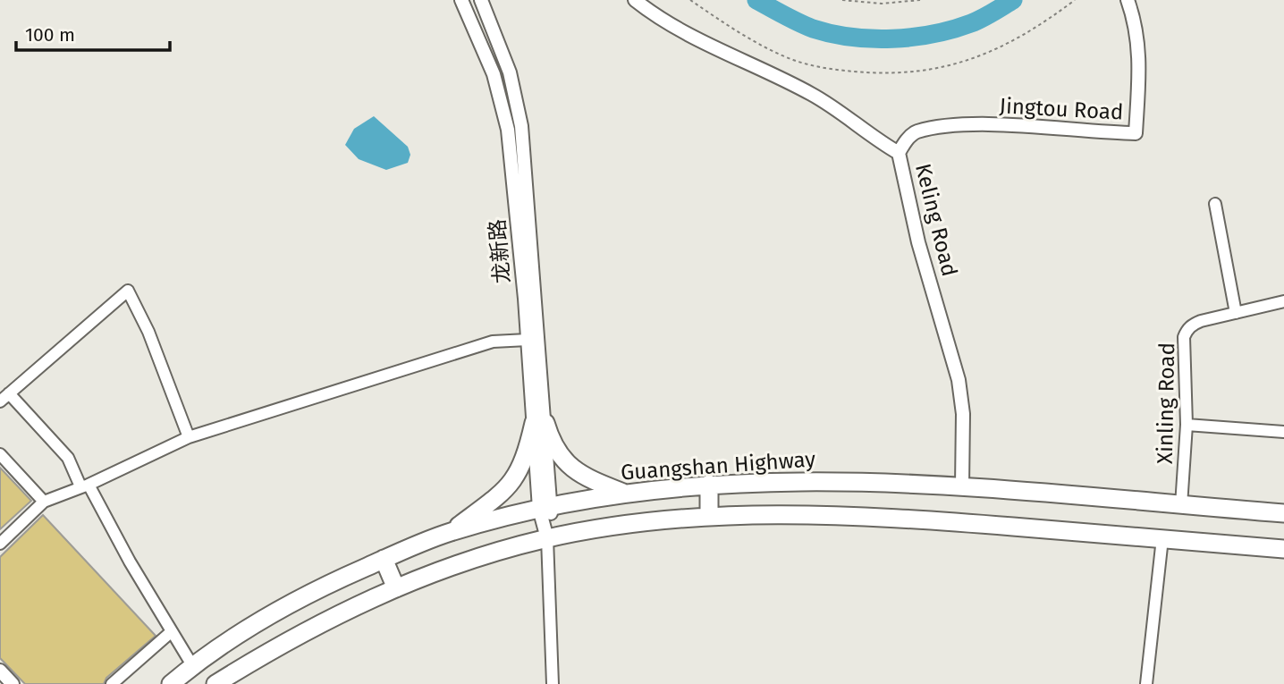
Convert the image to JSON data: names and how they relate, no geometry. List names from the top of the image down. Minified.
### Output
{"streets":{"highway":["Guangshan Highway"],"street":["Jingtou Road","Keling Road","龙新路","Xinling Road"]},"crossings":[["Jingtou Road","Keling Road"],["Keling Road","Guangshan Highway"],["龙新路","Guangshan Highway"],["Xinling Road","Guangshan Highway"]],"scale_bar":"100 m"}
